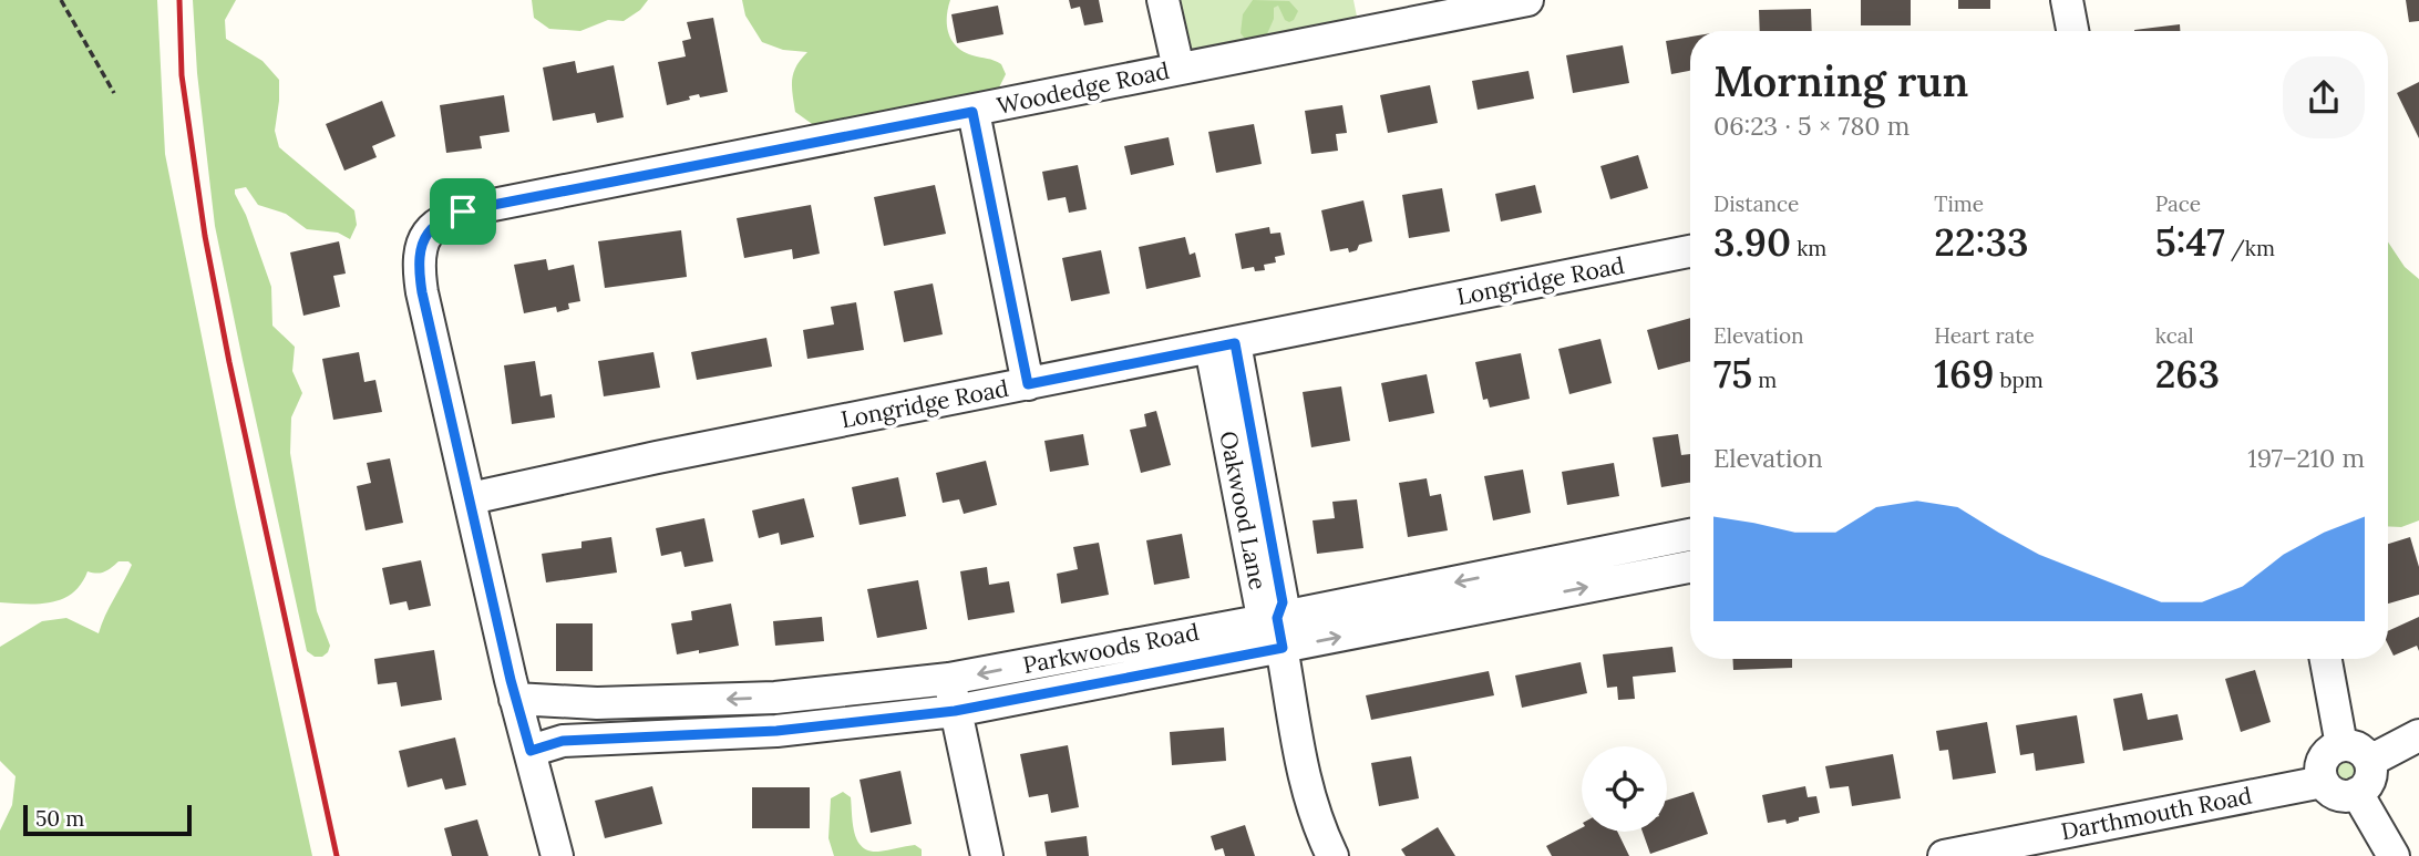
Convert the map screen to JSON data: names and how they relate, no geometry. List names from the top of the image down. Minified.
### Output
{"streets":{"street":["Woodedge Road","Longridge Road","Oakwood Lane","Parkwoods Road","Darthmouth Road"]},"crossings":[["Woodedge Road","Longridge Road"],["Longridge Road","Oakwood Lane"],["Oakwood Lane","Parkwoods Road"]],"scale_bar":"50 m","page":{"heading":["Morning run","06:23 · 5 × 780 m"],"stats":[["Distance","3.90 km"],["Time","22:33"],["Pace","5:47 /km"],["Elevation","75 m"],["Heart rate","169 bpm"],["kcal","263"]],"chart":["Elevation","197–210 m"],"scale":"50 m"}}
